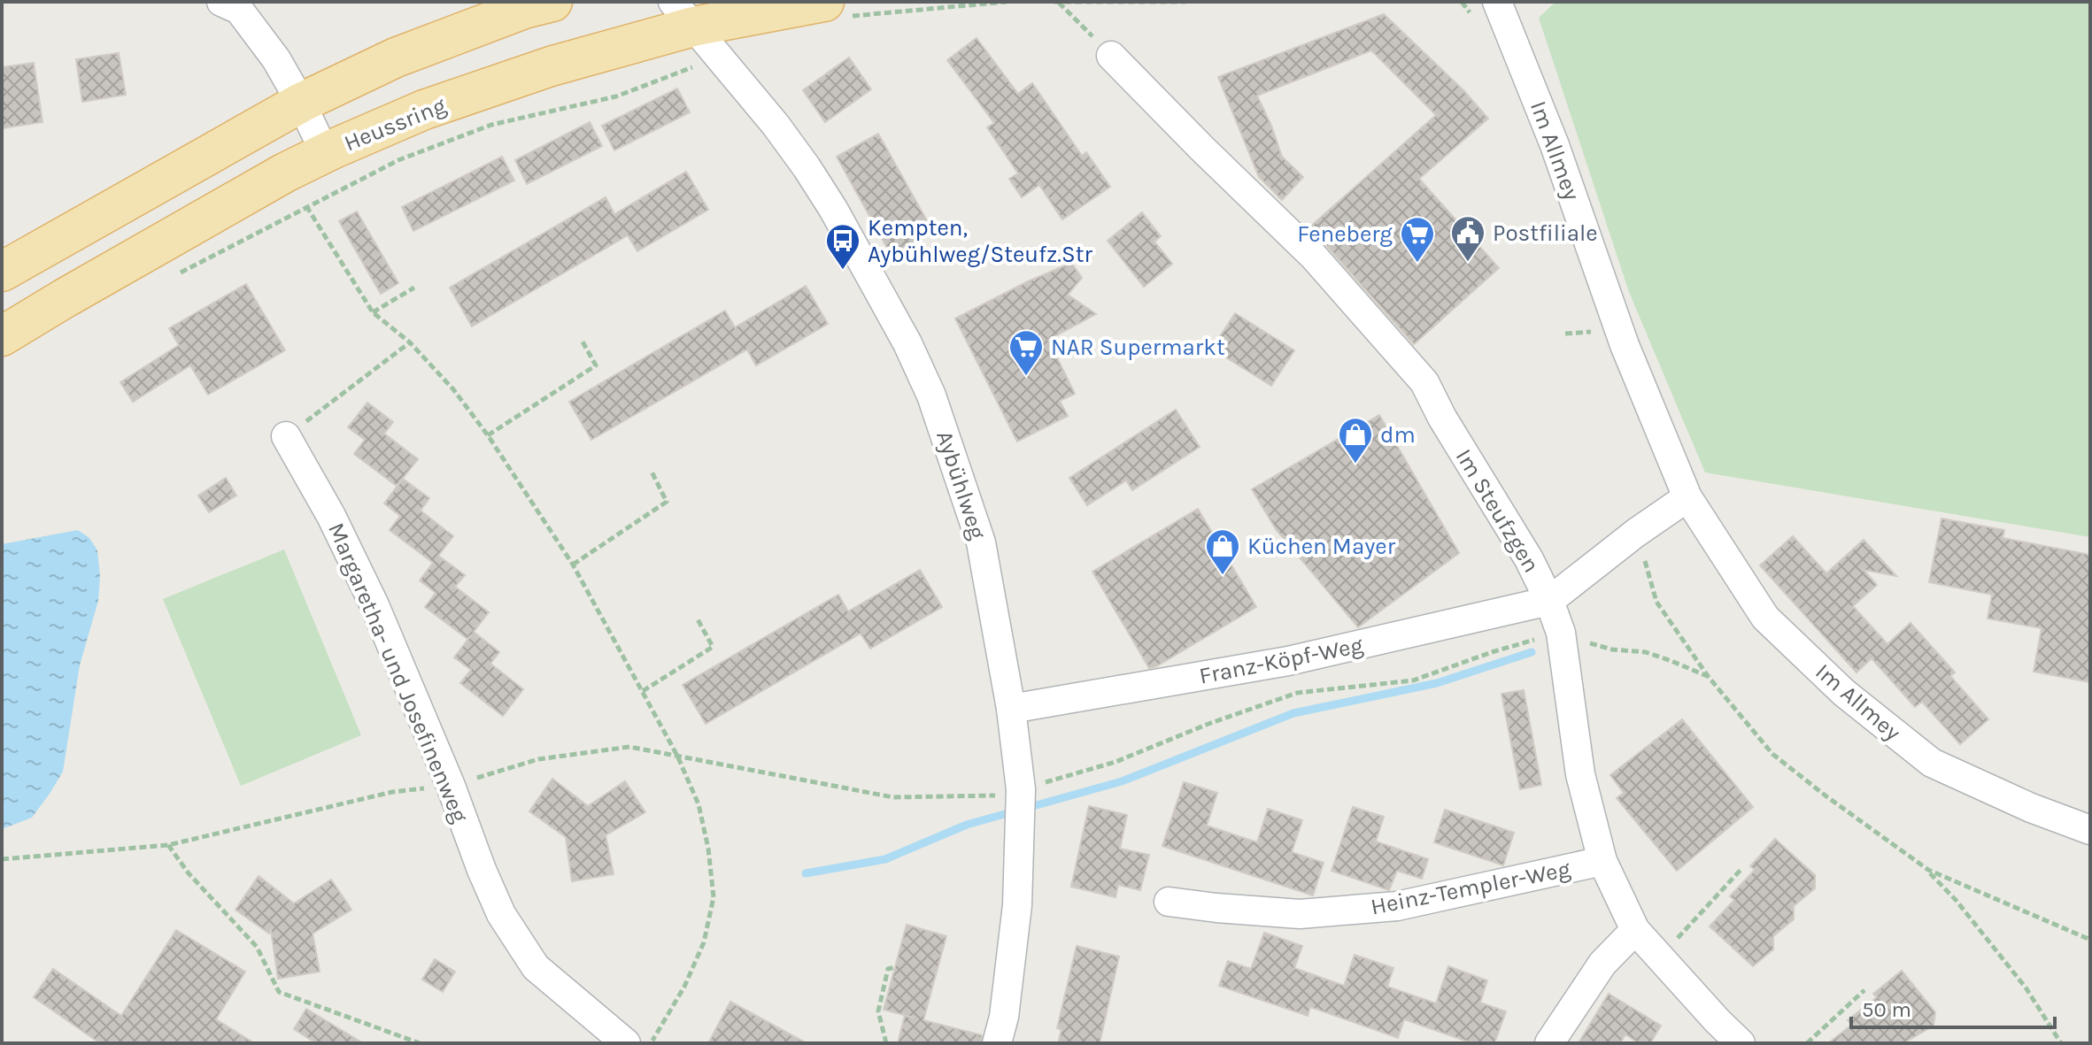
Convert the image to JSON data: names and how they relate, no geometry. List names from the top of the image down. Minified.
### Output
{"streets":{"main road":["Heussring"],"street":["Im Allmey","Aybühlweg","Im Steufzgen","Franz-Köpf-Weg","Margaretha- und Josefinenweg","Heinz-Templer-Weg"]},"crossings":[["Heussring","Aybühlweg"],["Aybühlweg","Franz-Köpf-Weg"],["Im Steufzgen","Franz-Köpf-Weg"],["Im Steufzgen","Heinz-Templer-Weg"]],"places":{"public building":["Postfiliale"],"supermarket":["Feneberg","NAR Supermarkt"],"bus stop":["Kempten, Aybühlweg/Steufz.Str"],"shop":["dm","Küchen Mayer"]},"scale_bar":"50 m"}
